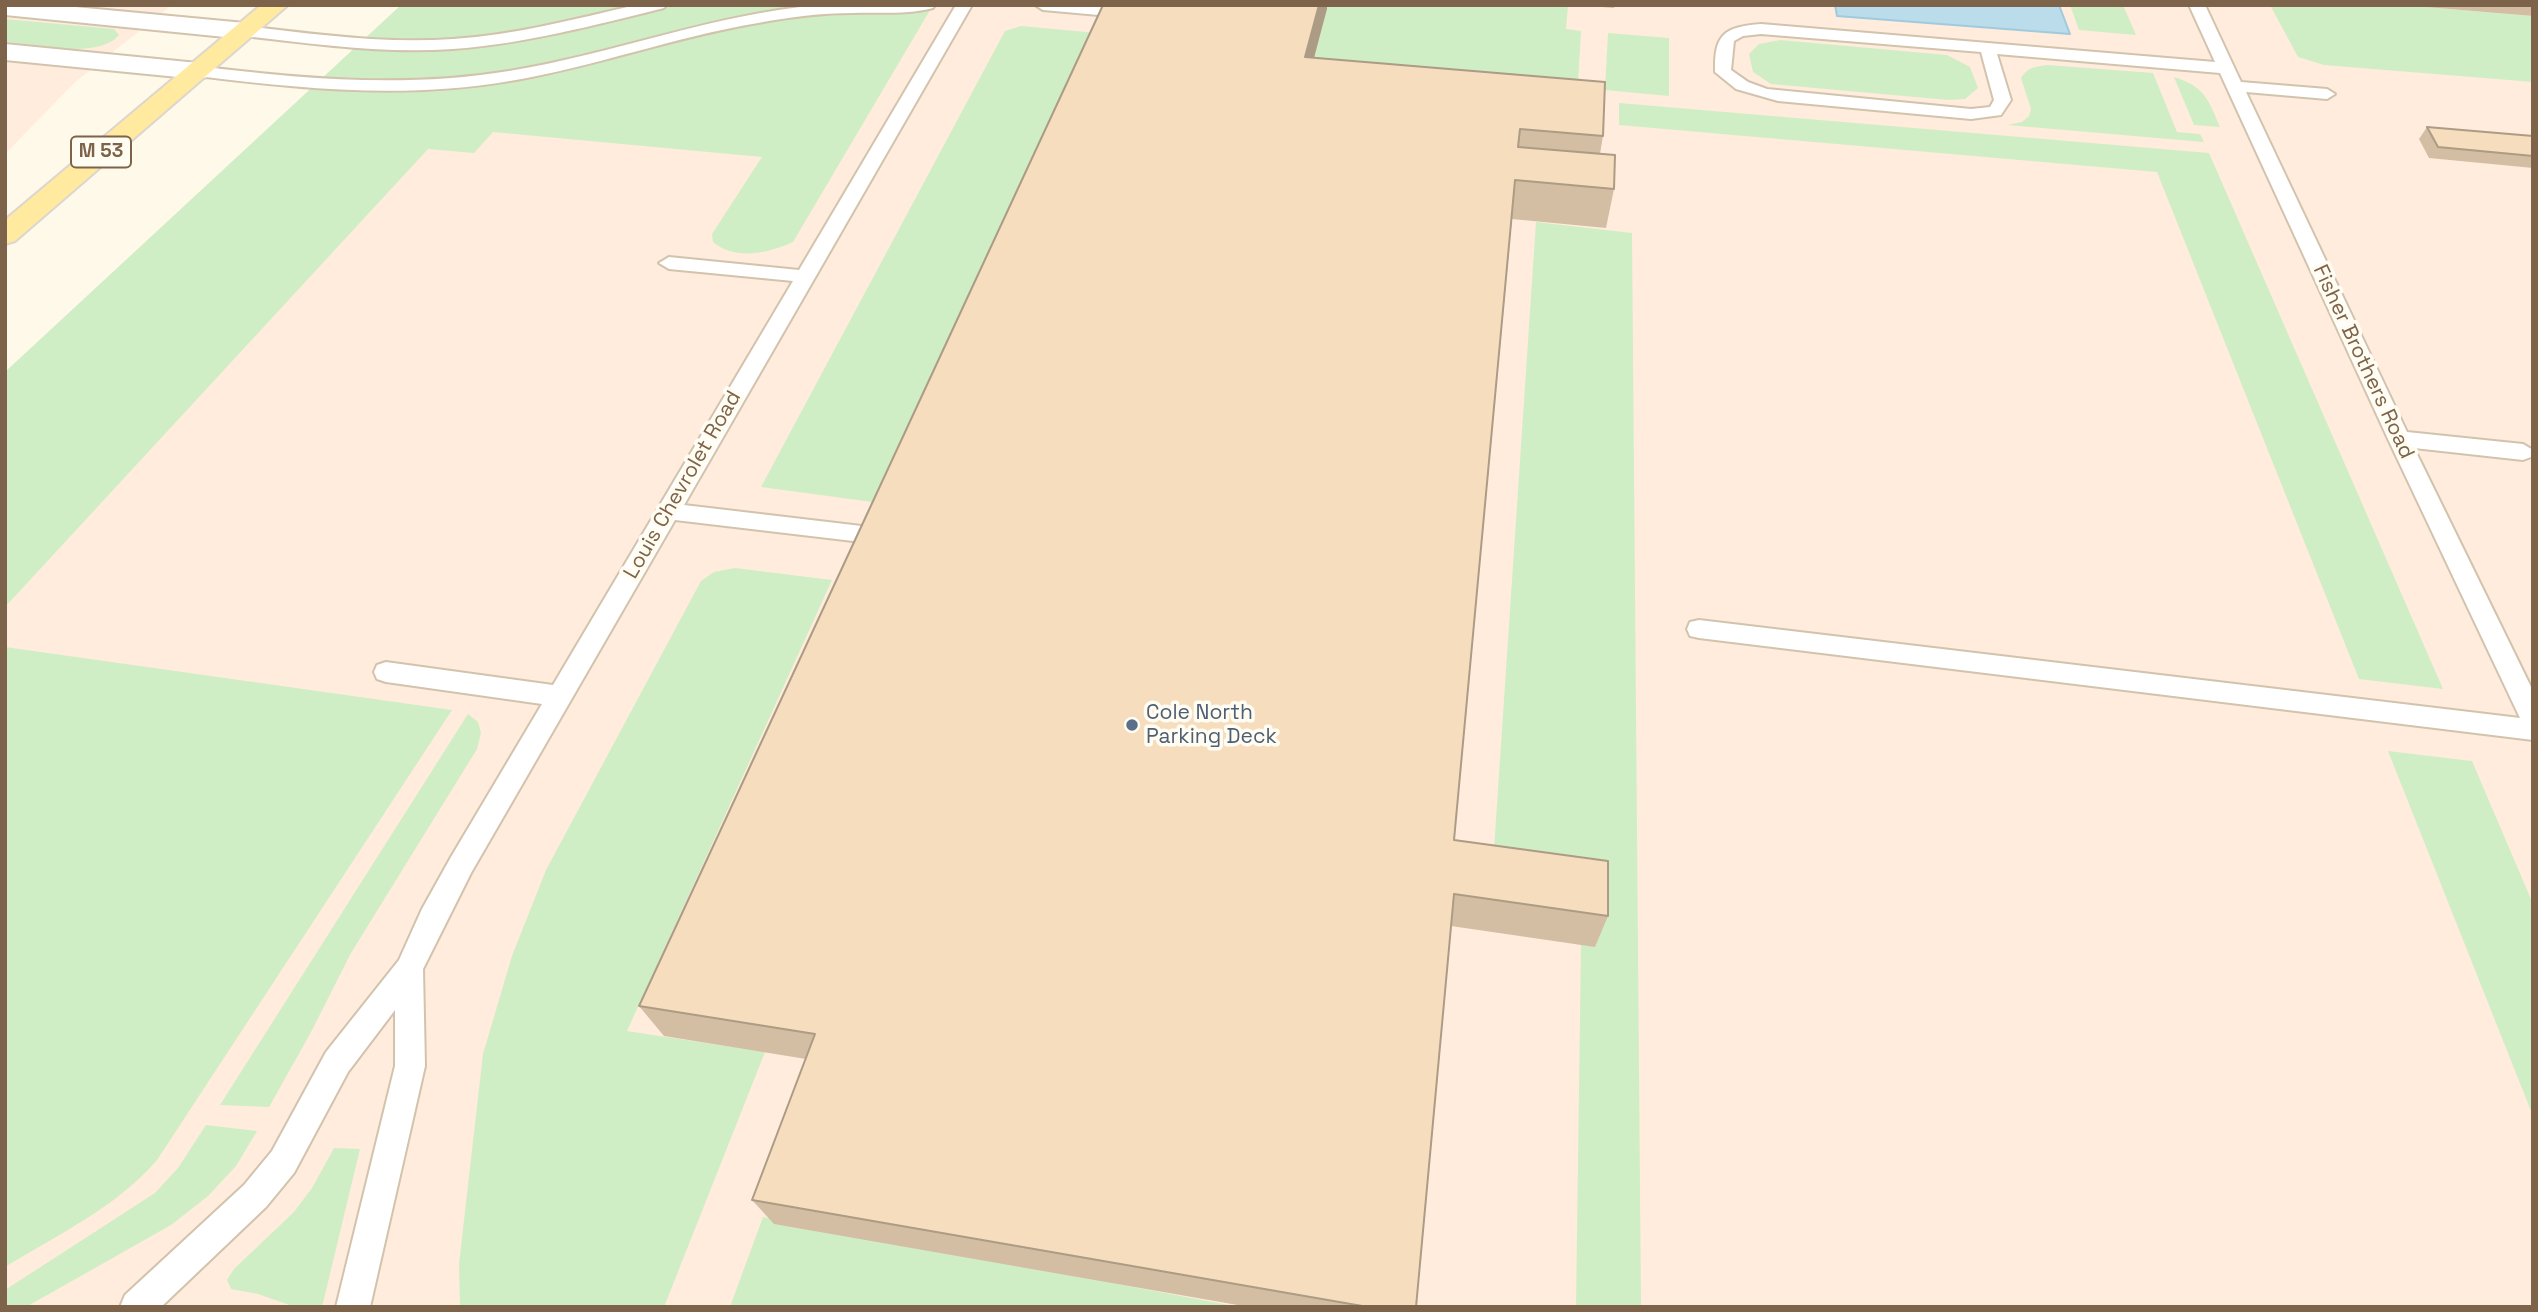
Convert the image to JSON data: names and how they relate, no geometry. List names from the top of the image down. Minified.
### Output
{"streets":{"main road":["M 53"],"lane":["Fisher Brothers Road","Louis Chevrolet Road"]},"places":["Cole North Parking Deck"]}
